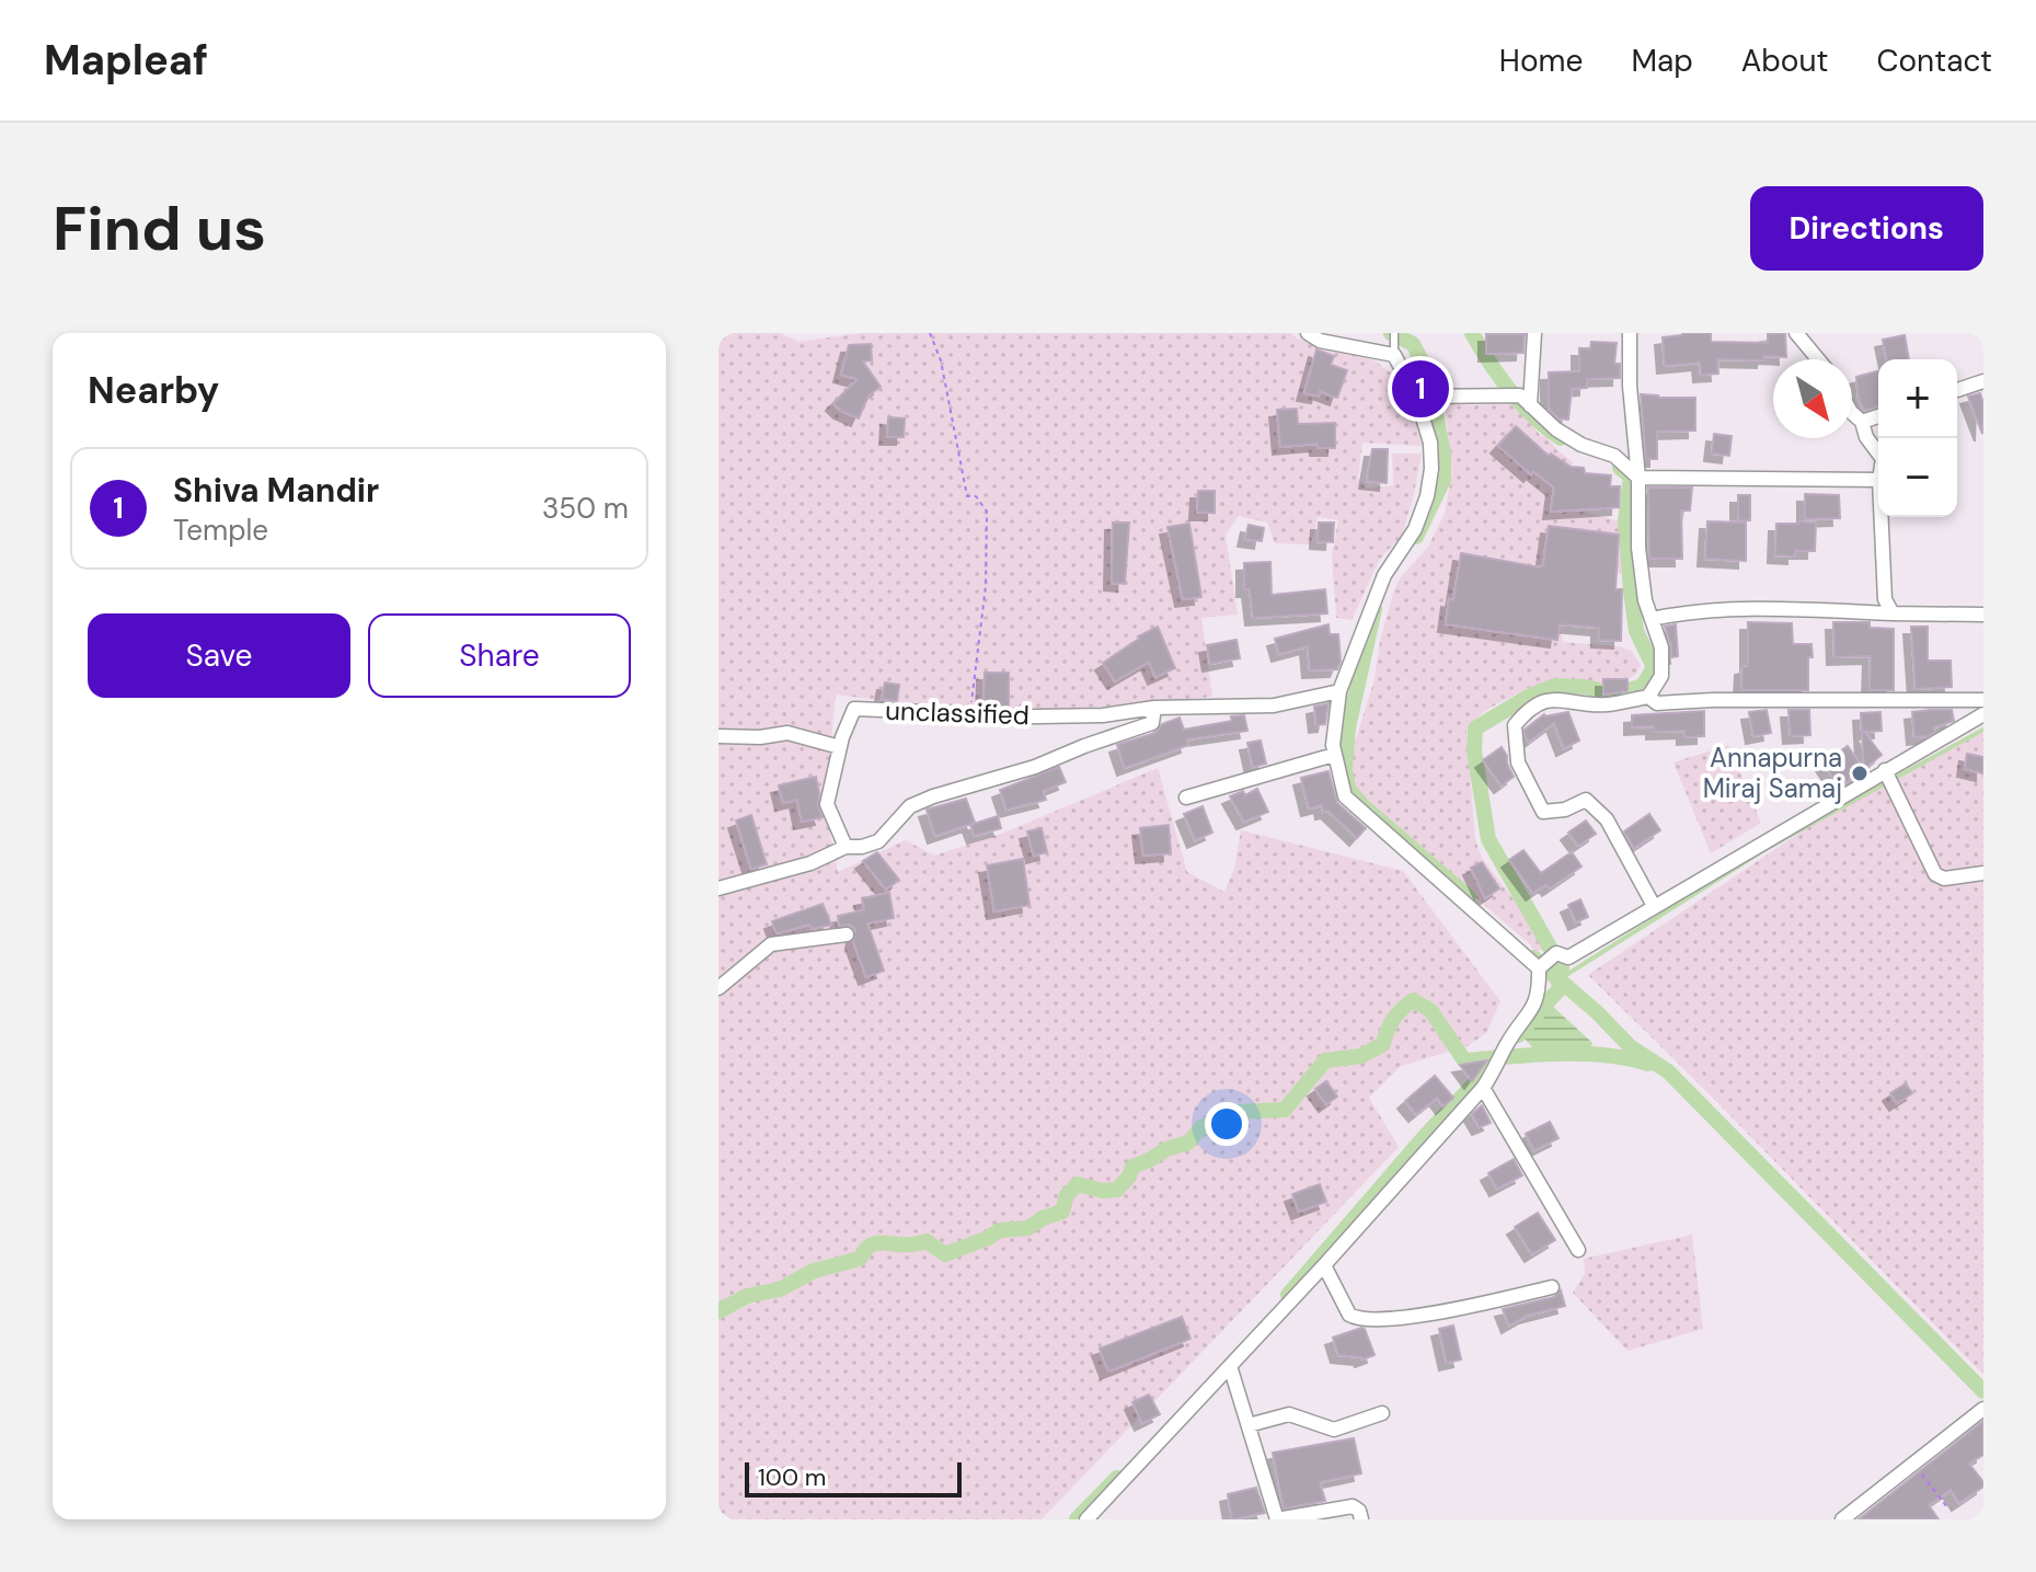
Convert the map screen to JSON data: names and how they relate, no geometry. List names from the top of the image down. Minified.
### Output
{"streets":{"street":["unclassified"]},"places":["Annapurna Miraj Samaj"],"scale_bar":"100 m","north":"bottom right","page":{"header":"Mapleaf","nav":["Home","Map","About","Contact"],"buttons":["Directions",["Save","Share"]],"title":"Find us","heading":"Nearby","pins":"1","map_buttons":["+","−"],"list":[{"mark":"1","name":"Shiva Mandir","note":"Temple","value":"350 m"}],"scale":"100 m"}}
